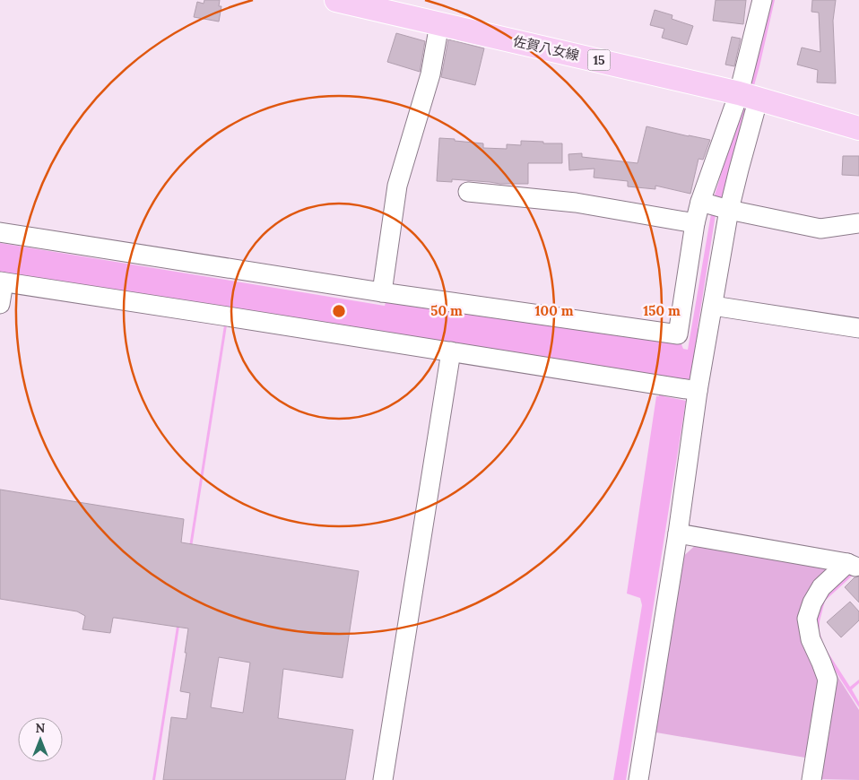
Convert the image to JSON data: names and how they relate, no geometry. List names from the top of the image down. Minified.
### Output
{"streets":{"main road":["佐賀八女線","15"]},"north":"top","rings":["50 m","100 m","150 m"]}
